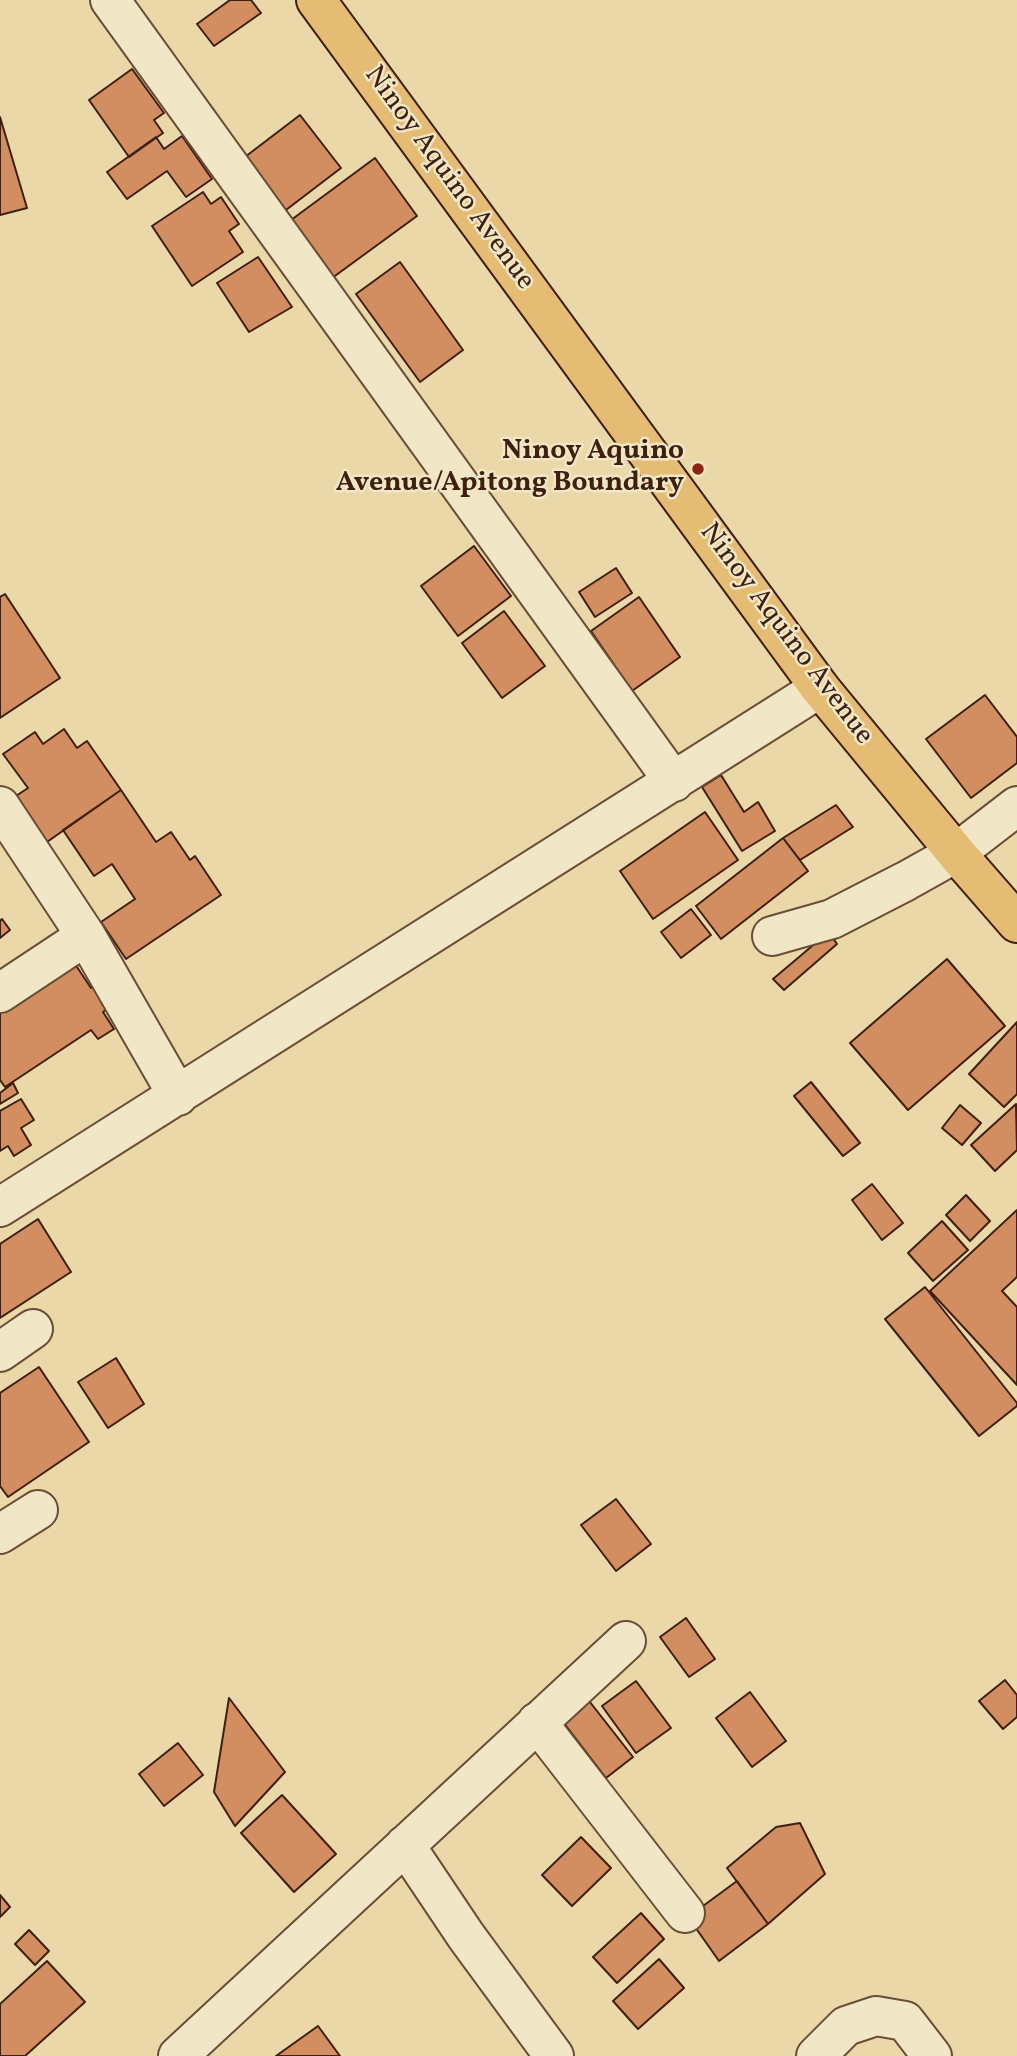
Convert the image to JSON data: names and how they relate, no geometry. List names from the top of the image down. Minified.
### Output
{"streets":{"main road":["Ninoy Aquino Avenue"]},"places":["Ninoy Aquino Avenue/Apitong Boundary"]}
